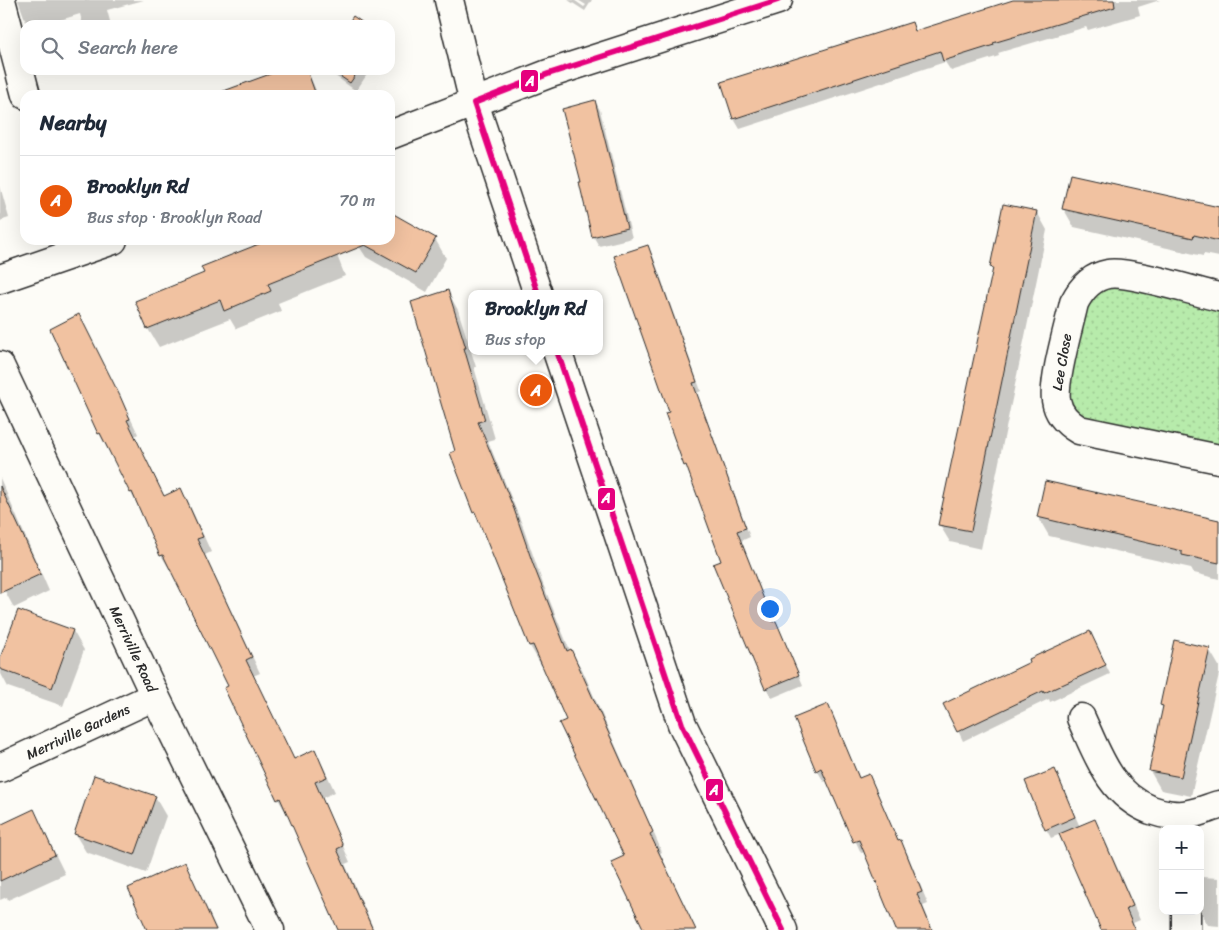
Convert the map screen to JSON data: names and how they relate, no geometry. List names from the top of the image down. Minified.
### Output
{"streets":{"street":["Lee Close","Merriville Road","Merriville Gardens"]},"crossings":[["Merriville Road","Merriville Gardens"]],"lines":["transit line A"],"page":{"search":"Search here","heading":"Nearby","list":[{"mark":"A","name":"Brooklyn Rd","note":"Bus stop · Brooklyn Road","value":"70 m"}],"popup":["Brooklyn Rd","Bus stop"],"pins":"A","map_buttons":["+","−"]}}
